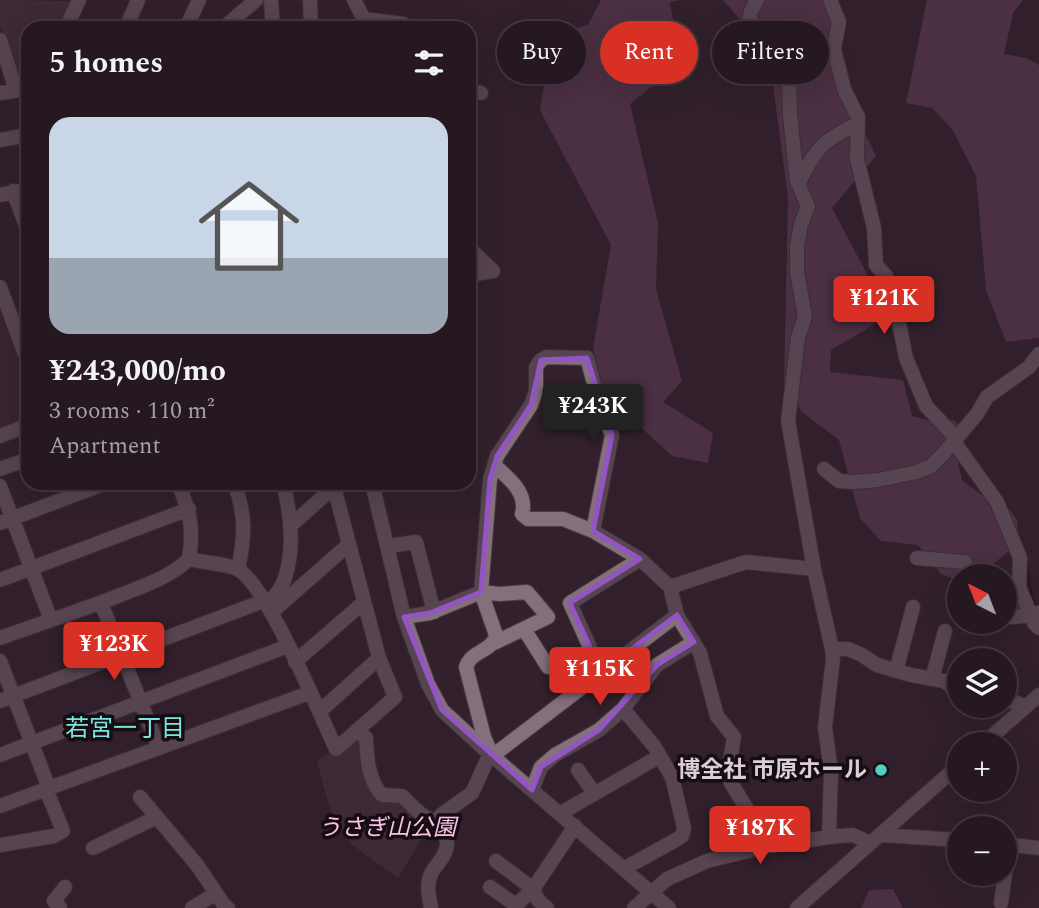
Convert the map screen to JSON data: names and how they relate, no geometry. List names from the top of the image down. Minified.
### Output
{"districts":["若宮一丁目"],"parks":["うさぎ山公園"],"places":["博全社 市原ホール"],"north":"top left","page":{"chip":["Buy","Rent","Filters"],"heading":"5 homes","list":[{"name":"¥243,000/mo","note":"3 rooms · 110 m² · Apartment"}],"price":["¥121K","¥243K","¥123K","¥115K","¥187K"],"map_buttons":["+","−"]}}
